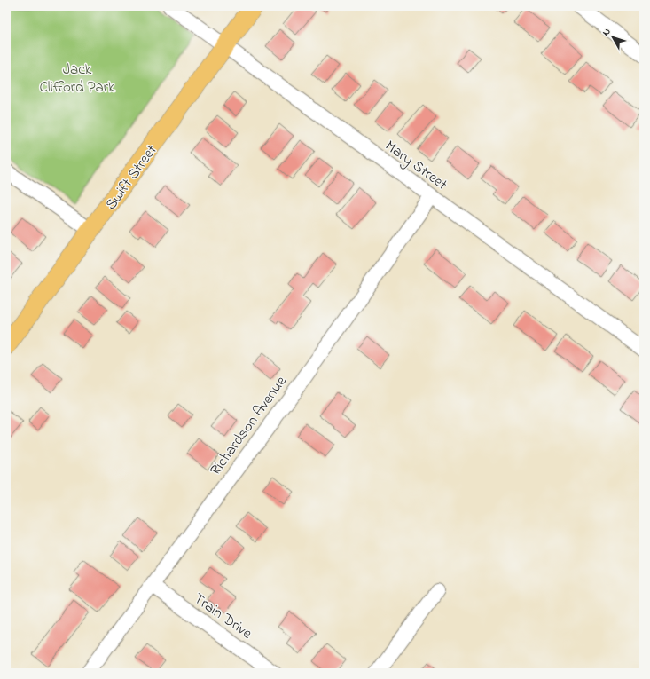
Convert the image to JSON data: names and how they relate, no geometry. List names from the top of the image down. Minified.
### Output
{"streets":{"main road":["Swift Street"],"street":["Mary Street","Richardson Avenue","Train Drive"]},"crossings":[["Mary Street","Swift Street"],["Mary Street","Richardson Avenue"],["Richardson Avenue","Train Drive"]],"parks":["Jack Clifford Park"],"north":"top left"}
